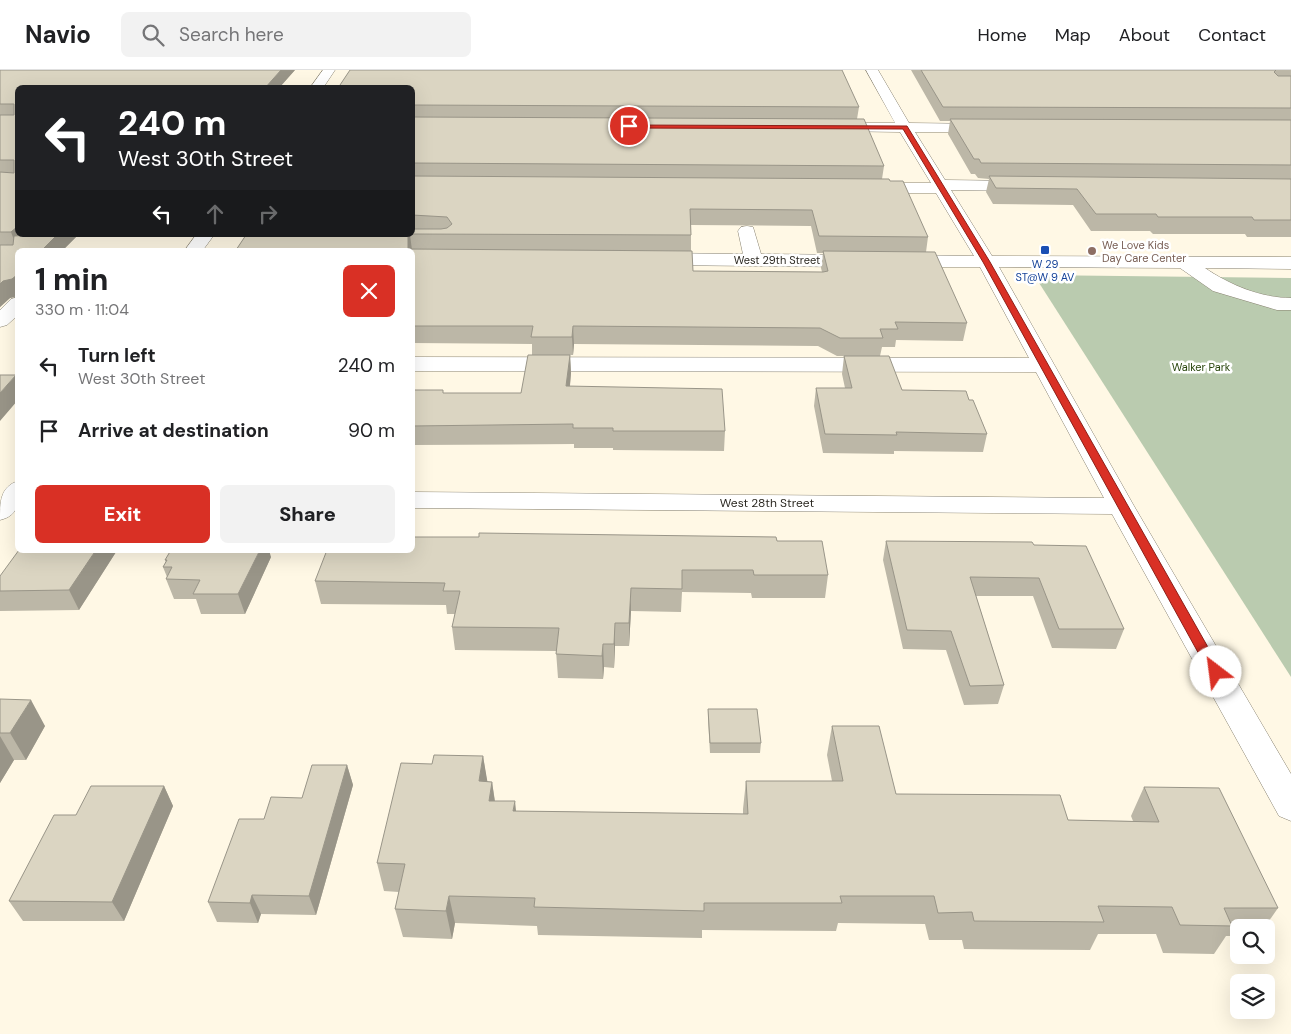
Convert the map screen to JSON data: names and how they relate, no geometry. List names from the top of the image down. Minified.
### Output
{"streets":{"street":["West 29th Street","West 28th Street"]},"parks":["Walker Park"],"places":{"transit":["W 29 ST@W 9 AV"],"other":["We Love Kids Day Care Center"]},"page":{"header":"Navio","search":"Search here","nav":["Home","Map","About","Contact"],"turn":["240 m","West 30th Street"],"heading":["1 min","330 m · 11:04"],"list":[{"name":"Turn left","note":"West 30th Street","value":"240 m"},{"name":"Arrive at destination","value":"90 m"}],"buttons":["Exit","Share"]}}
